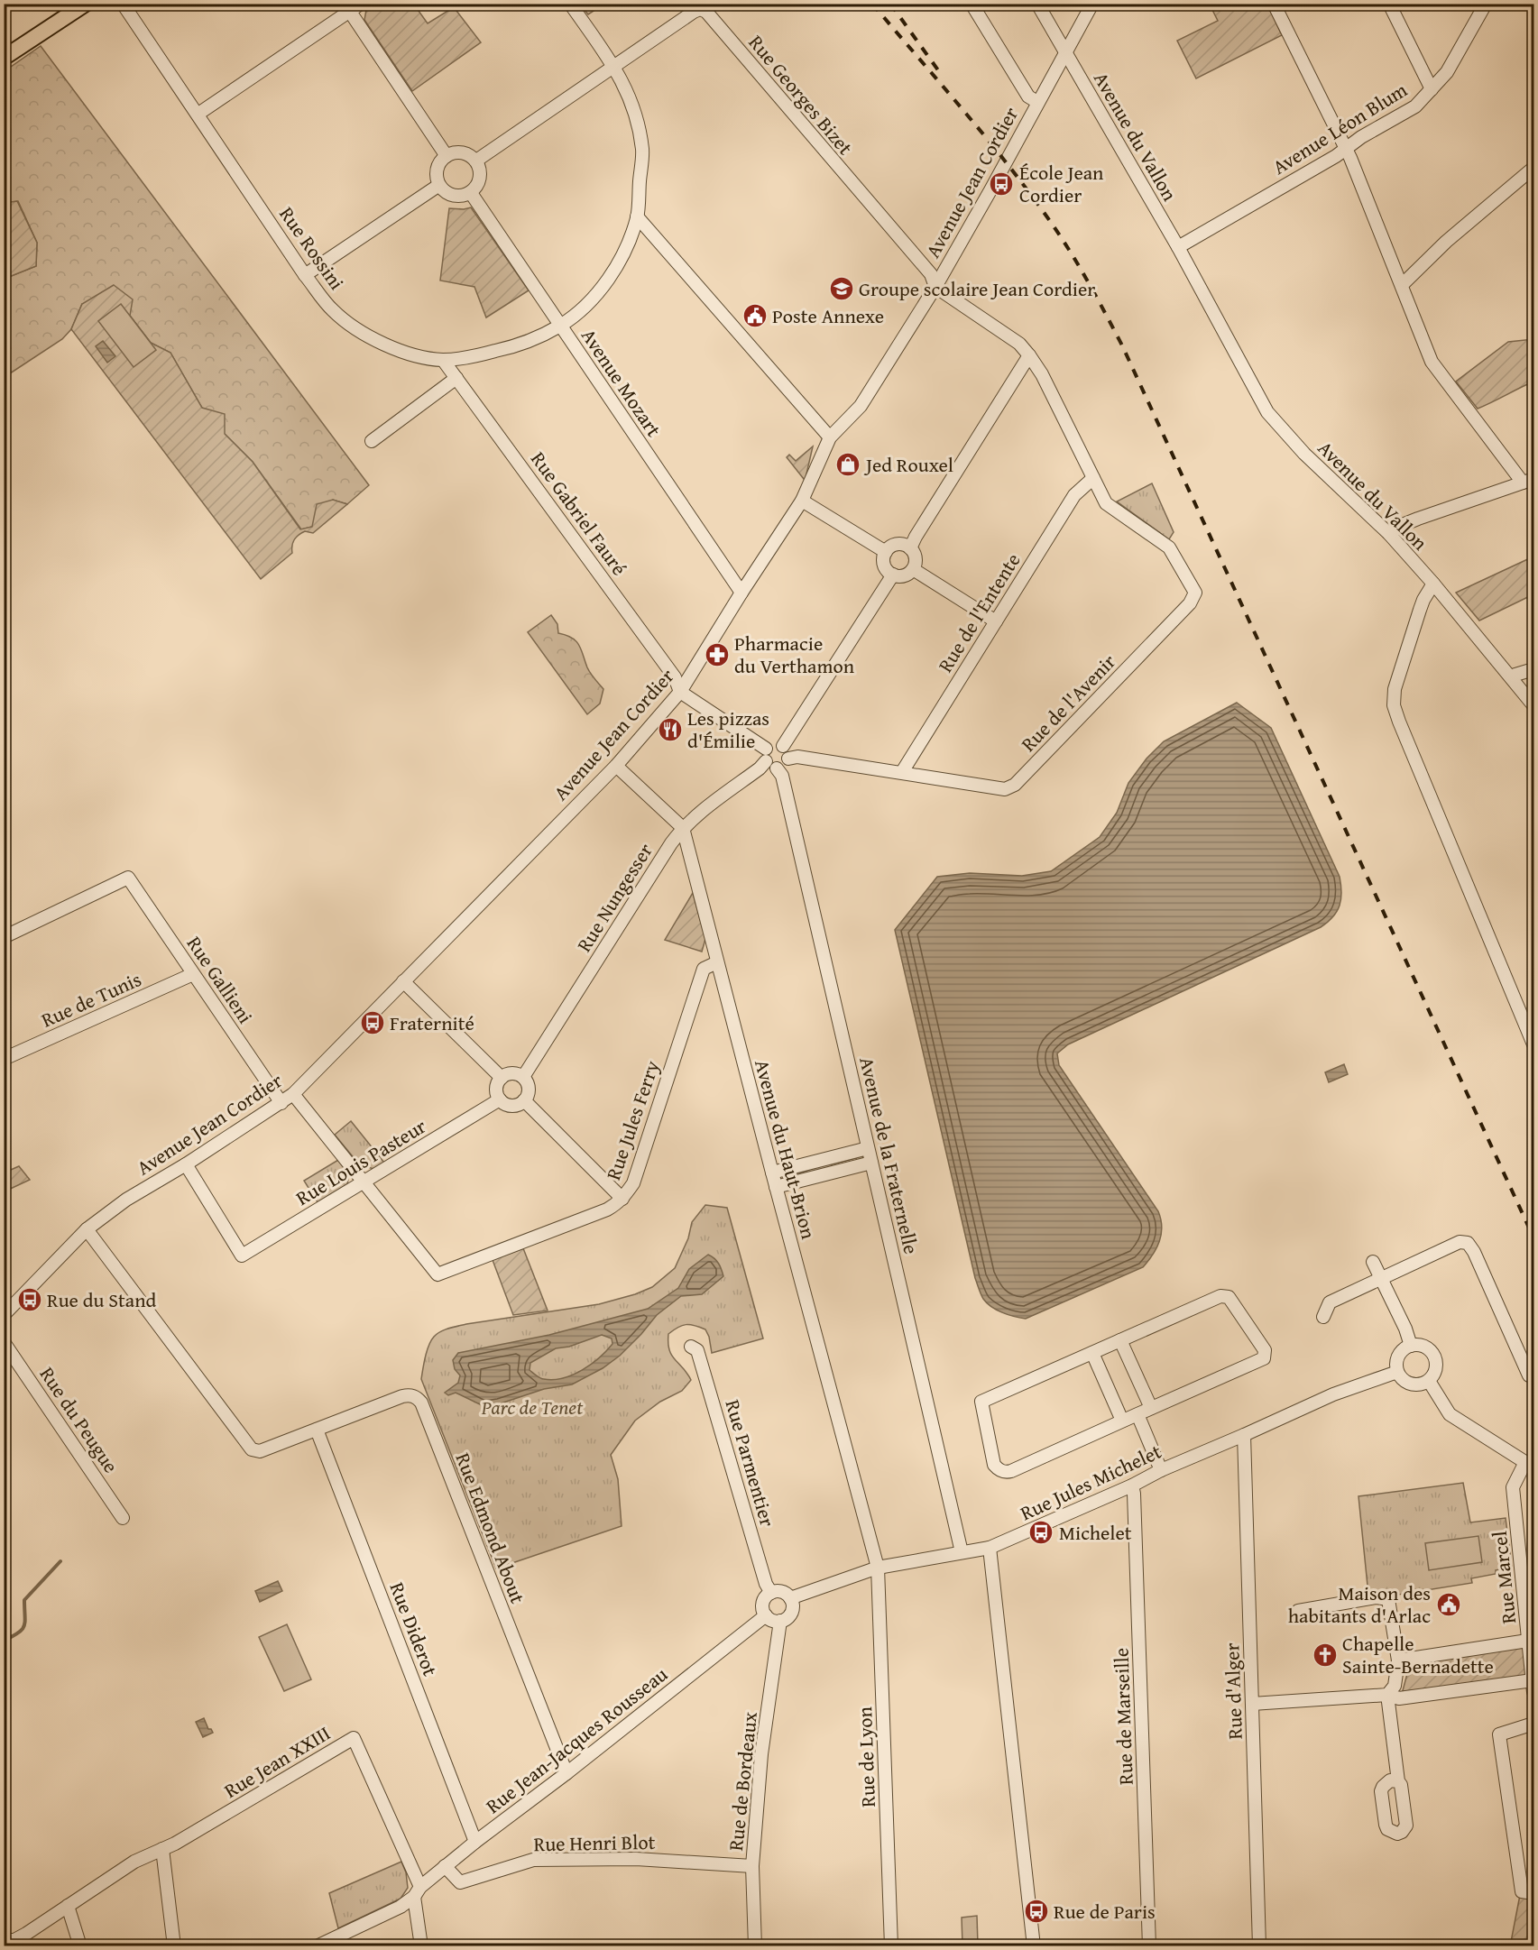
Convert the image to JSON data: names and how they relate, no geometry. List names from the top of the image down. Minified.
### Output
{"streets":{"street":["Rue Georges Bizet","Avenue Léon Blum","Avenue du Vallon","Avenue Jean Cordier","Rue Rossini","Avenue Mozart","Rue Gabriel Fauré","Rue de l'Entente","Rue de l'Avenir","Rue Nungesser","Rue Gallieni","Rue de Tunis","Rue Jules Ferry","Avenue du Haut-Brion","Avenue de la Fraternelle","Rue Louis Pasteur","Rue du Peugue","Rue Parmentier","Rue Jules Michelet","Rue Edmond About","Rue Marcel","Rue Diderot","Rue d'Alger","Rue de Marseille","Rue Jean-Jacques Rousseau","Rue de Lyon","Rue Jean XXIII","Rue de Bordeaux","Rue Henri Blot"]},"crossings":[["Rue Georges Bizet","Avenue Jean Cordier"],["Rue Georges Bizet","Rue Rossini"],["Rue Georges Bizet","Avenue Mozart"],["Avenue Léon Blum","Avenue du Vallon"],["Avenue du Vallon","Avenue Jean Cordier"],["Avenue Jean Cordier","Avenue Mozart"],["Avenue Jean Cordier","Rue Gabriel Fauré"],["Avenue Jean Cordier","Rue Gallieni"],["Avenue Jean Cordier","Rue Louis Pasteur"],["Rue Rossini","Avenue Mozart"],["Rue Rossini","Rue Gabriel Fauré"],["Rue de l'Entente","Rue de l'Avenir"],["Rue de l'Avenir","Rue Nungesser"],["Rue de l'Avenir","Avenue de la Fraternelle"],["Rue Nungesser","Avenue du Haut-Brion"],["Rue Nungesser","Avenue de la Fraternelle"],["Rue Nungesser","Rue Louis Pasteur"],["Rue Gallieni","Rue de Tunis"],["Rue Jules Ferry","Avenue du Haut-Brion"],["Rue Jules Ferry","Rue Louis Pasteur"],["Avenue du Haut-Brion","Rue Jules Michelet"],["Avenue du Haut-Brion","Rue de Lyon"],["Avenue de la Fraternelle","Rue Jules Michelet"],["Rue Parmentier","Rue Jules Michelet"],["Rue Parmentier","Rue Jean-Jacques Rousseau"],["Rue Parmentier","Rue de Bordeaux"],["Rue Jules Michelet","Rue d'Alger"],["Rue Jules Michelet","Rue de Marseille"],["Rue Jules Michelet","Rue Jean-Jacques Rousseau"],["Rue Jules Michelet","Rue de Lyon"],["Rue Jules Michelet","Rue de Bordeaux"],["Rue Edmond About","Rue Diderot"],["Rue Edmond About","Rue Jean-Jacques Rousseau"],["Rue Diderot","Rue Jean-Jacques Rousseau"],["Rue Jean-Jacques Rousseau","Rue Jean XXIII"],["Rue Jean-Jacques Rousseau","Rue de Bordeaux"],["Rue Jean-Jacques Rousseau","Rue Henri Blot"],["Rue de Bordeaux","Rue Henri Blot"]],"parks":["Parc de Tenet"],"places":{"bus stop":["École Jean Cordier","Fraternité","Rue du Stand","Michelet","Rue de Paris"],"school or university":["Groupe scolaire Jean Cordier"],"public building":["Poste Annexe","Maison des habitants d'Arlac"],"shop":["Jed Rouxel"],"pharmacy":["Pharmacie du Verthamon"],"restaurant":["Les pizzas d'Émilie"],"church":["Chapelle Sainte-Bernadette"]}}
